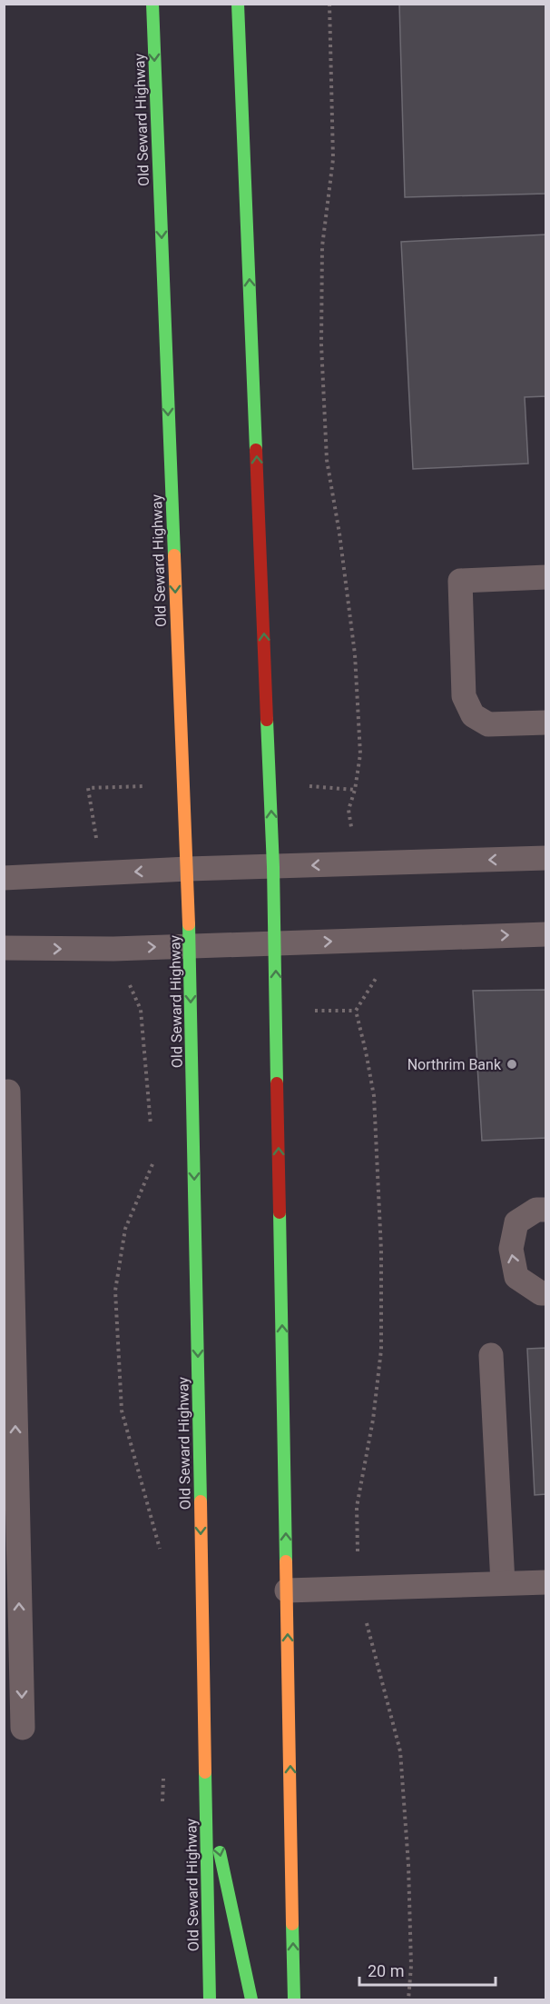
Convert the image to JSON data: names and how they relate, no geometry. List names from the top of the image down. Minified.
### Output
{"streets":{"main road":["Old Seward Highway"]},"places":["Northrim Bank"],"scale_bar":"20 m"}
